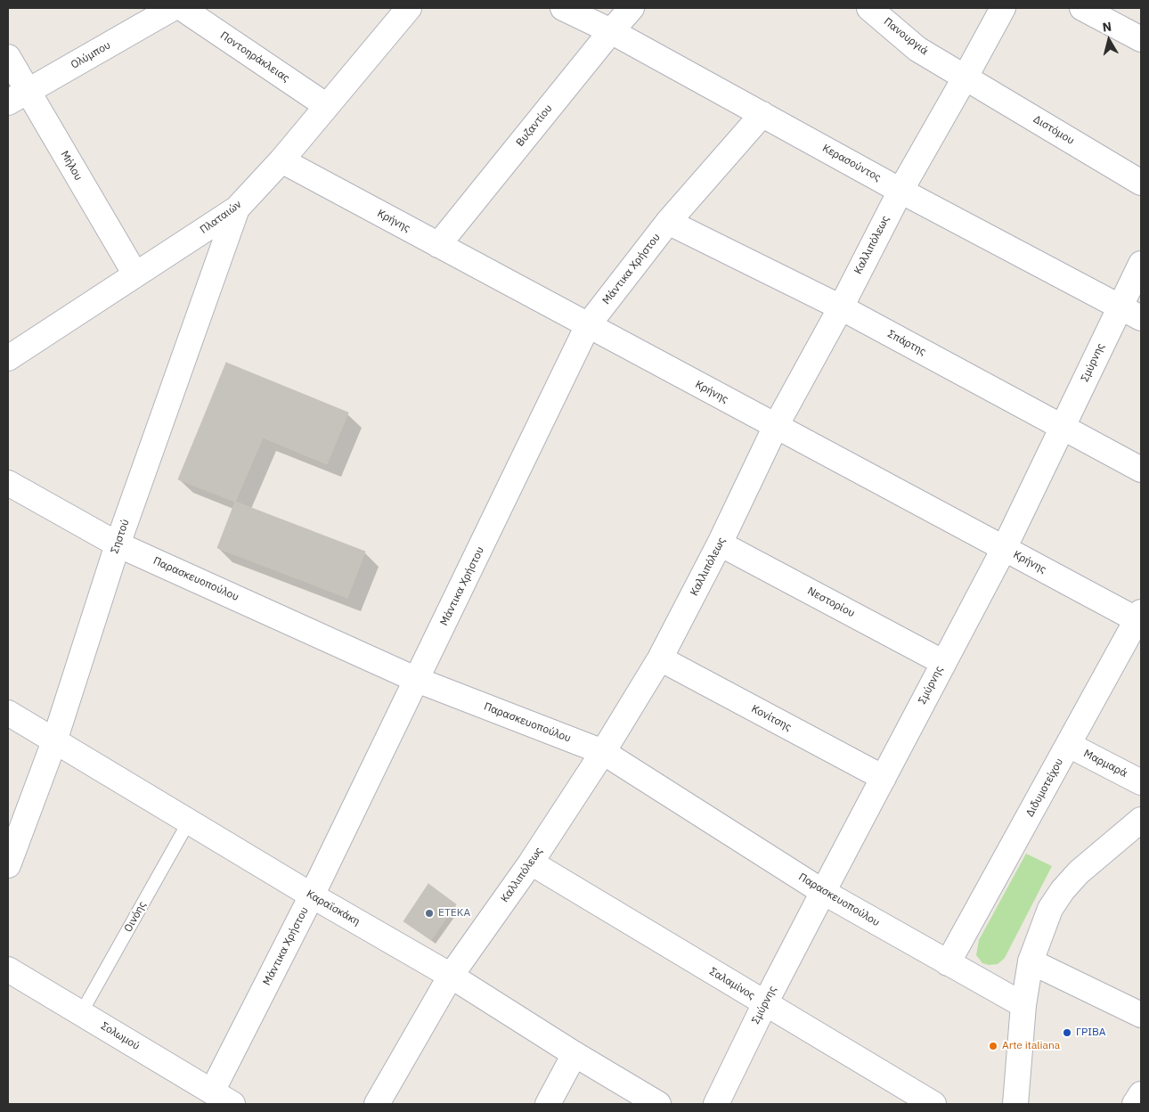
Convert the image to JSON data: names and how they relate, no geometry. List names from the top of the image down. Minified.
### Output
{"streets":{"street":["Πανουργιά","Ολύμπου","Ποντοηράκλειας","Βυζαντίου","Διστόμου","Κερασούντος","Μήλου","Πλαταιών","Κρήνης","Καλλιπόλεως","Μάντικα Χρήστου","Σπάρτης","Σμύρνης","Σηστού","Παρασκευοπούλου","Νεστορίου","Κονίτσης","Μαρμαρά","Διδυμοτείχου","Καραϊσκάκη","Σαλαμίνος","Σολωμού"],"lane":["Οινόης"]},"crossings":[["Πανουργιά","Διστόμου"],["Πανουργιά","Καλλιπόλεως"],["Ολύμπου","Μήλου"],["Ποντοηράκλειας","Πλαταιών"],["Βυζαντίου","Κερασούντος"],["Βυζαντίου","Κρήνης"],["Διστόμου","Καλλιπόλεως"],["Κερασούντος","Καλλιπόλεως"],["Κερασούντος","Μάντικα Χρήστου"],["Κερασούντος","Σμύρνης"],["Μήλου","Πλαταιών"],["Πλαταιών","Κρήνης"],["Πλαταιών","Σηστού"],["Κρήνης","Καλλιπόλεως"],["Κρήνης","Μάντικα Χρήστου"],["Κρήνης","Σμύρνης"],["Κρήνης","Διδυμοτείχου"],["Καλλιπόλεως","Σπάρτης"],["Καλλιπόλεως","Παρασκευοπούλου"],["Καλλιπόλεως","Νεστορίου"],["Καλλιπόλεως","Κονίτσης"],["Καλλιπόλεως","Καραϊσκάκη"],["Καλλιπόλεως","Σαλαμίνος"],["Μάντικα Χρήστου","Σπάρτης"],["Μάντικα Χρήστου","Παρασκευοπούλου"],["Μάντικα Χρήστου","Καραϊσκάκη"],["Μάντικα Χρήστου","Σολωμού"],["Σπάρτης","Σμύρνης"],["Σμύρνης","Παρασκευοπούλου"],["Σμύρνης","Νεστορίου"],["Σμύρνης","Κονίτσης"],["Σμύρνης","Σαλαμίνος"],["Σηστού","Παρασκευοπούλου"],["Σηστού","Καραϊσκάκη"],["Παρασκευοπούλου","Διδυμοτείχου"],["Μαρμαρά","Διδυμοτείχου"],["Καραϊσκάκη","Οινόης"],["Οινόης","Σολωμού"]],"places":["ΕΤΕΚΑ","ΓΡΙΒΑ","Arte italiana"],"north":"top"}
